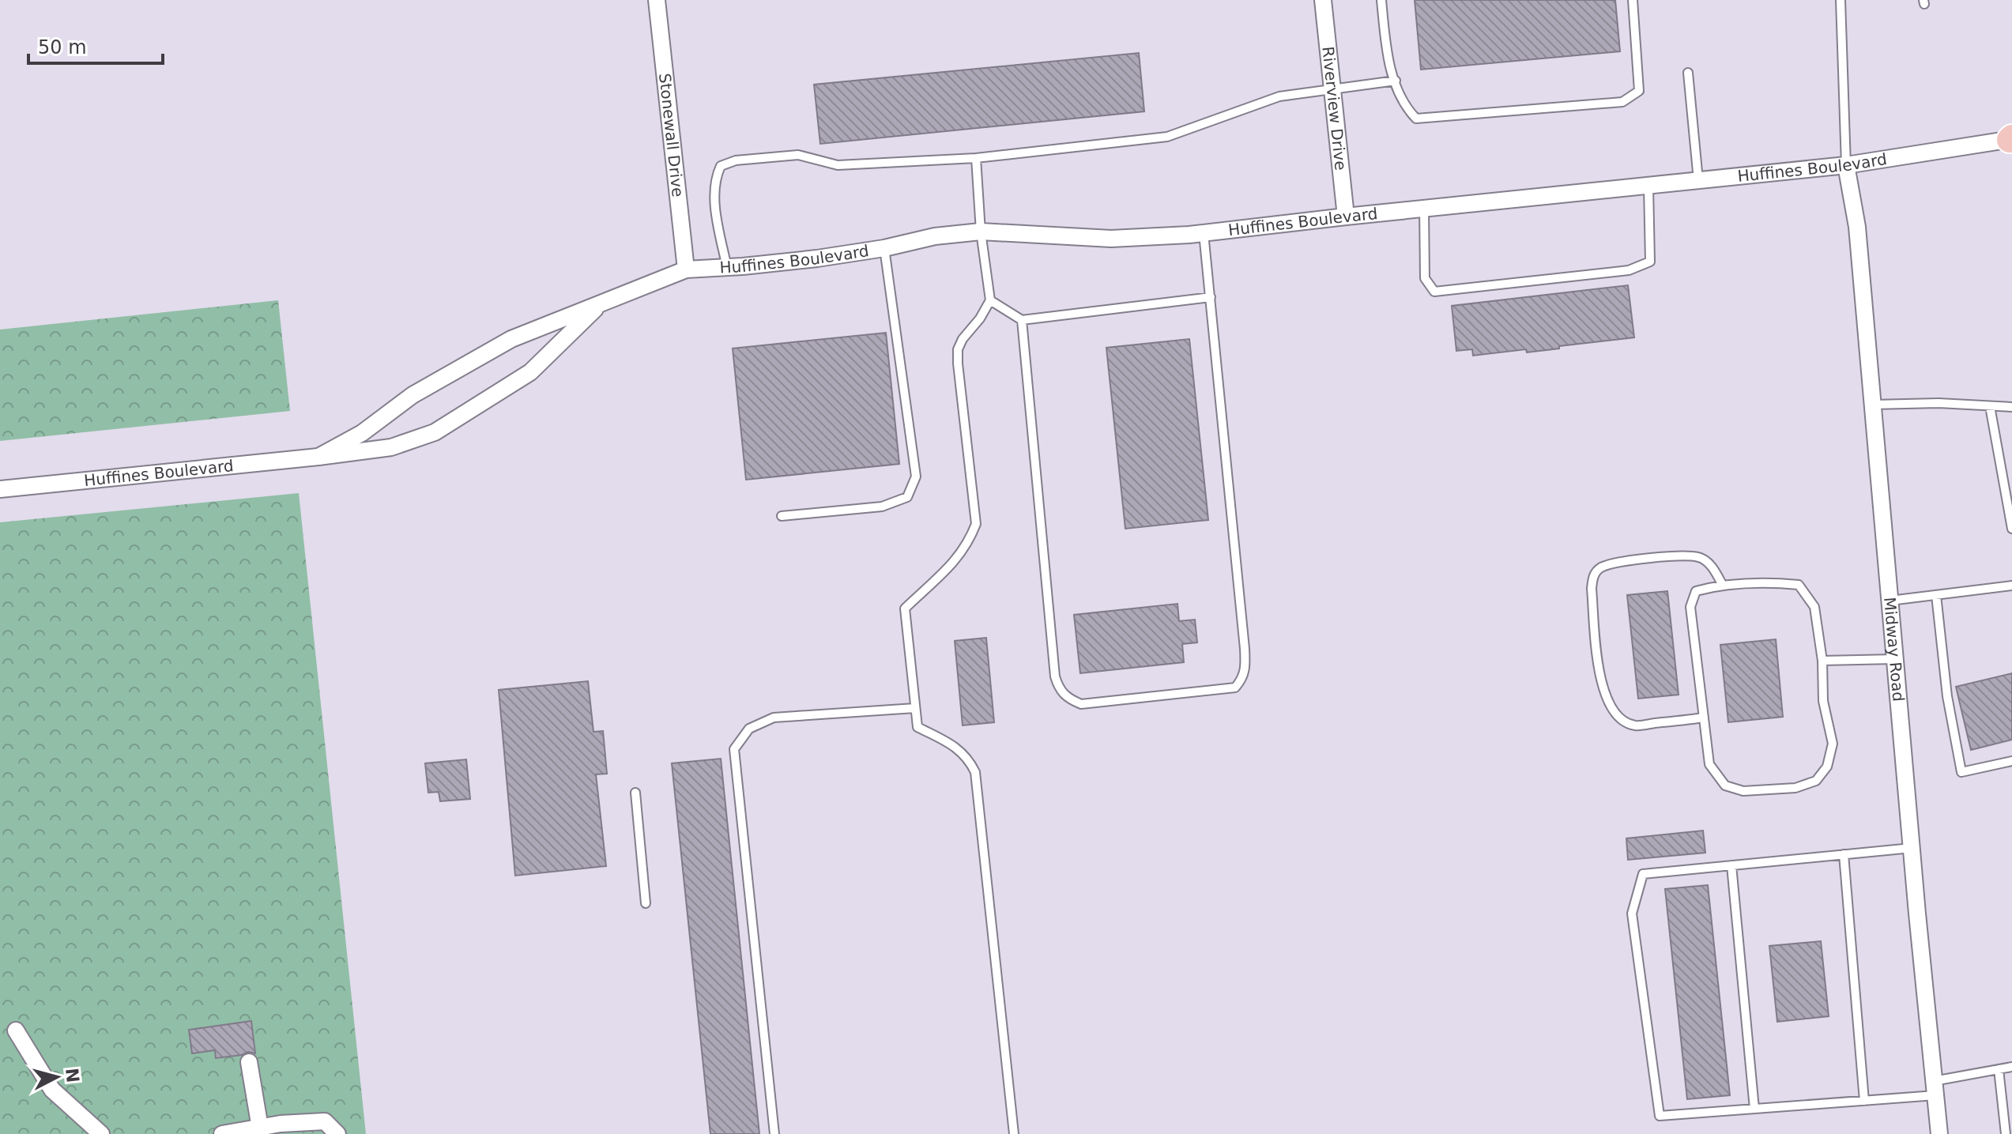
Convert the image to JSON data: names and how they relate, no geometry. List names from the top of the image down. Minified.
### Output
{"streets":{"street":["Riverview Drive","Stonewall Drive","Huffines Boulevard","Midway Road"]},"crossings":[["Riverview Drive","Huffines Boulevard"],["Stonewall Drive","Huffines Boulevard"],["Huffines Boulevard","Midway Road"]],"scale_bar":"50 m","north":"right"}
